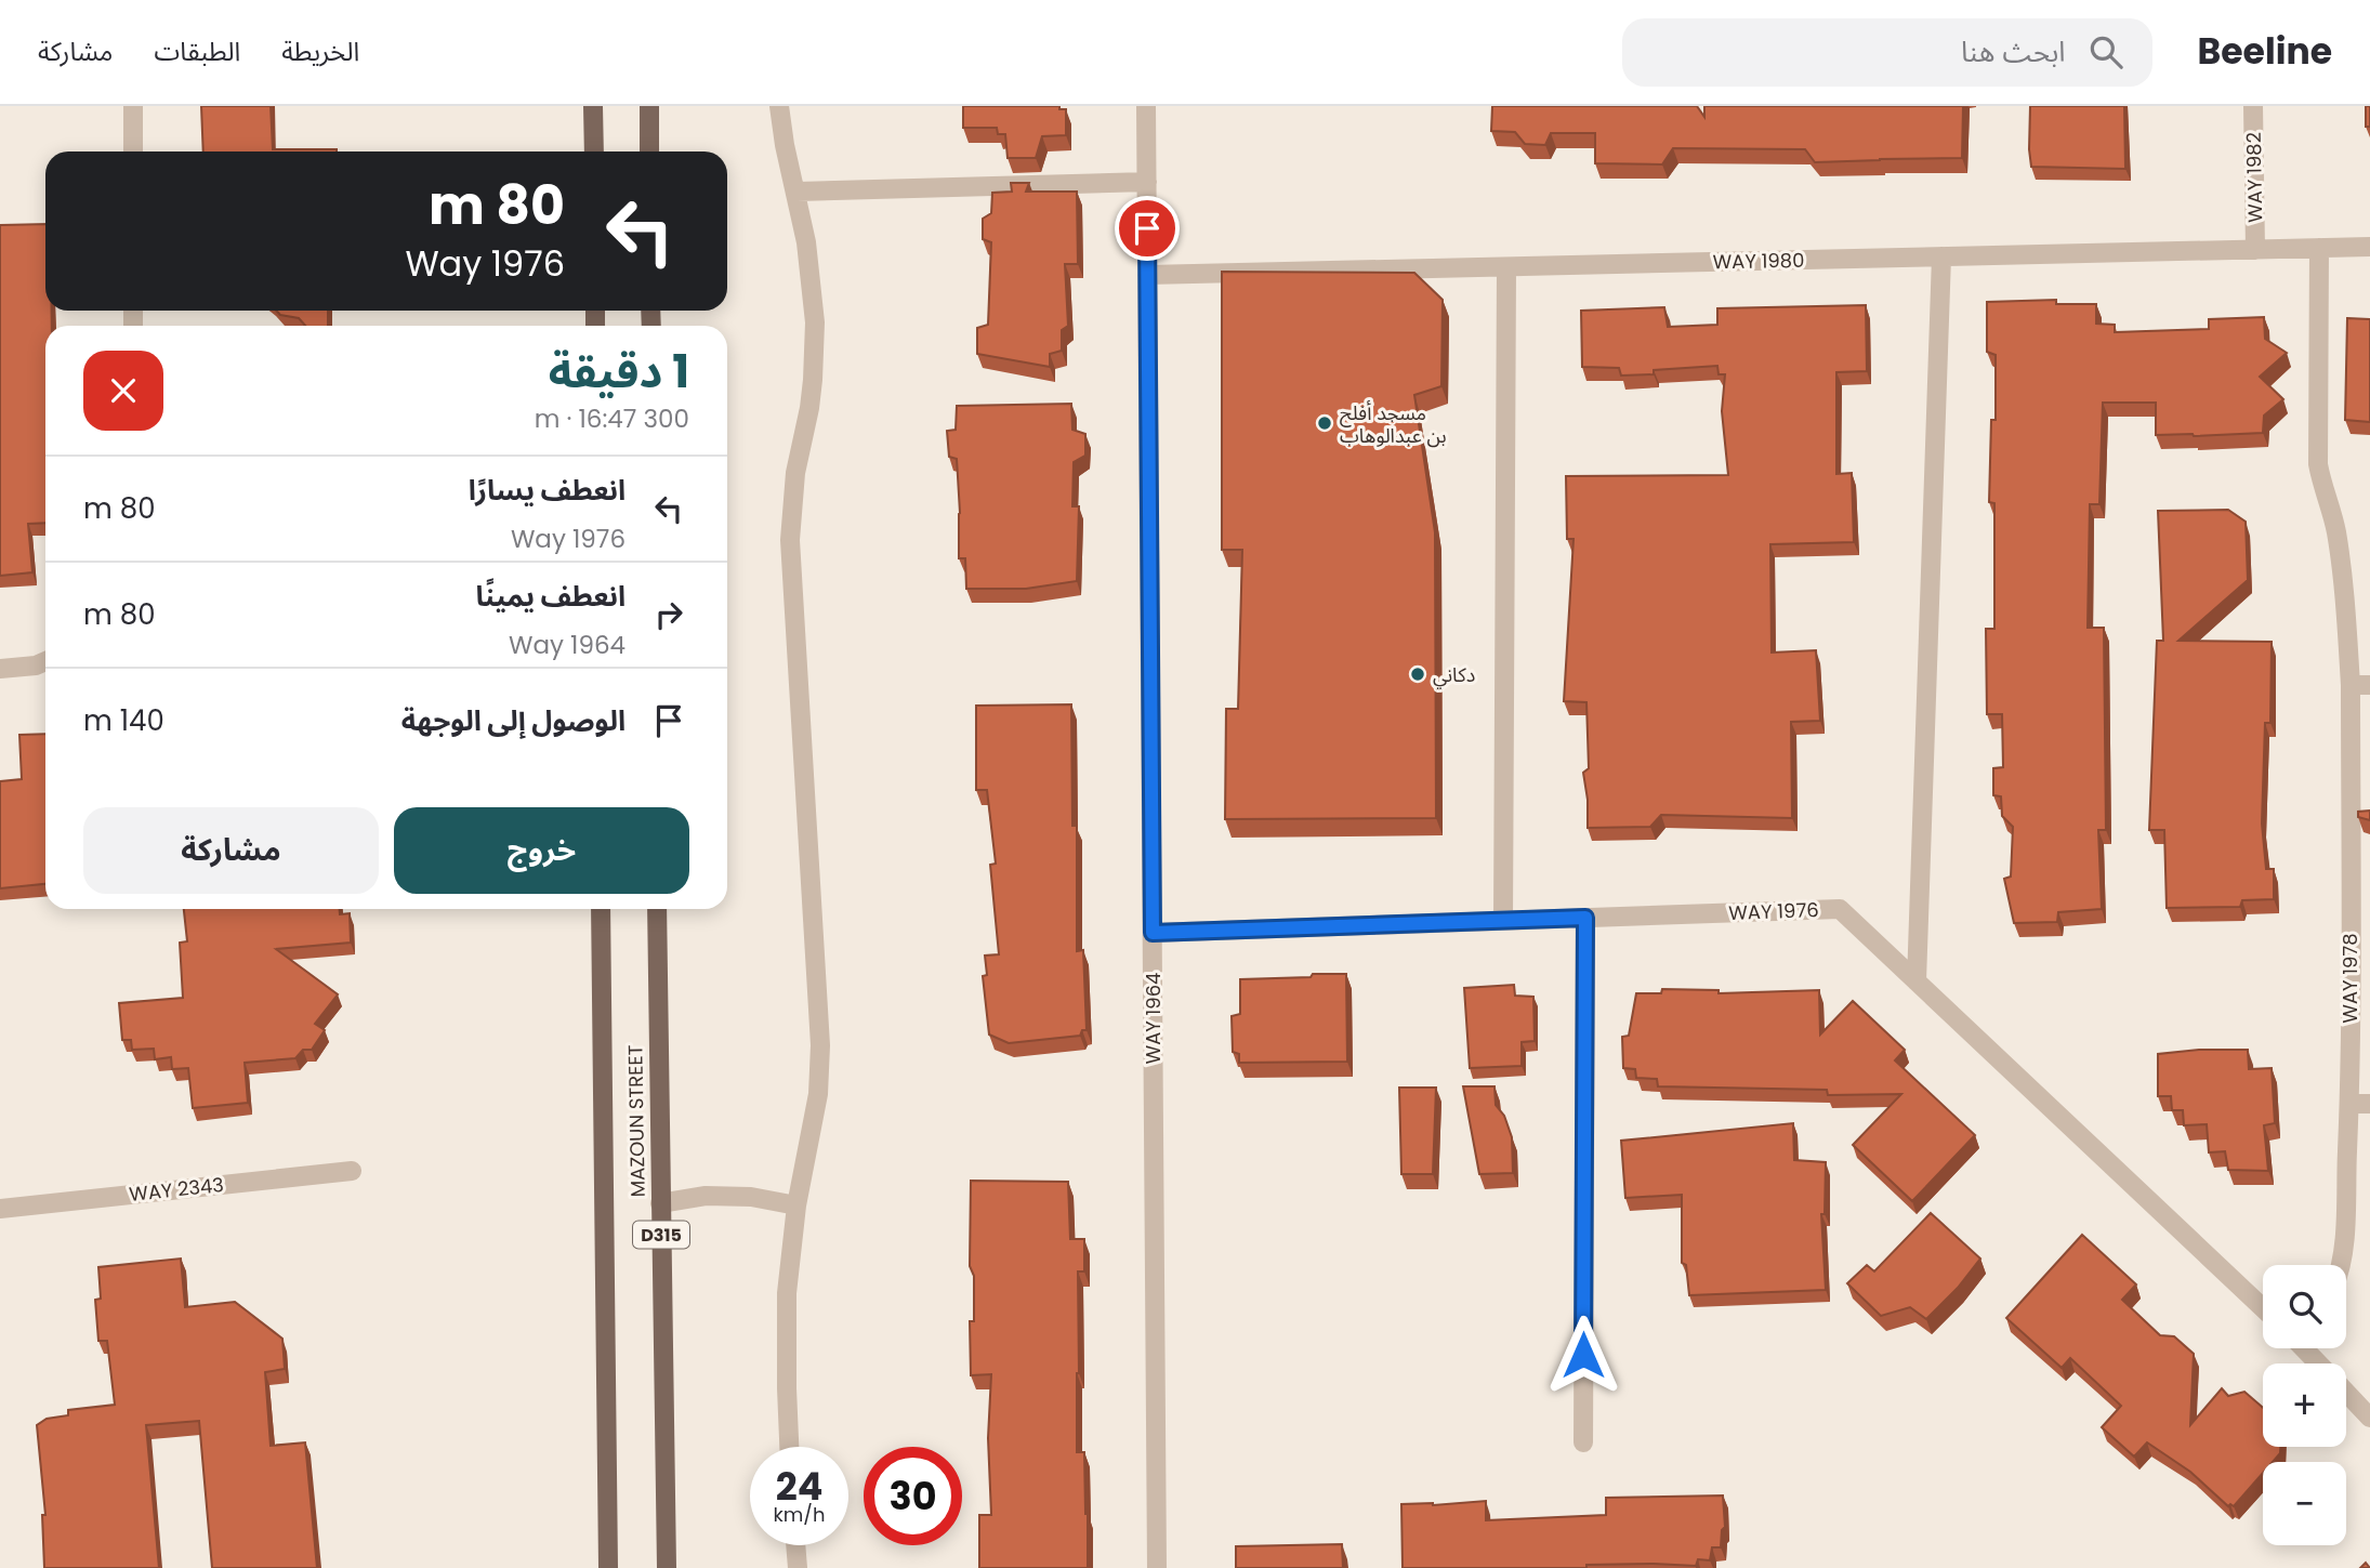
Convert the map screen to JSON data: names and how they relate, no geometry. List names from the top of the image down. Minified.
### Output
{"streets":{"main road":["MAZOUN STREET","D315"],"street":["WAY 1982","WAY 1980","WAY 1976","WAY 1978","WAY 1964","WAY 2343"]},"crossings":[["WAY 1982","WAY 1980"],["WAY 1980","WAY 1978"],["WAY 1980","WAY 1964"],["WAY 1976","WAY 1964"]],"places":["مسجد أفلح بن عبدالوهاب","دكاني"],"page":{"header":"Beeline","search":"ابحث هنا","nav":["الخريطة","الطبقات","مشاركة"],"turn":["80 m","Way 1976"],"heading":["1 دقيقة","300 m · 16:47"],"list":[{"name":"انعطف يسارًا","note":"Way 1976","value":"80 m"},{"name":"انعطف يمينًا","note":"Way 1964","value":"80 m"},{"name":"الوصول إلى الوجهة","value":"140 m"}],"buttons":["خروج","مشاركة"],"map_buttons":["+","−"],"speed":"24 km/h","limit":"30"}}
